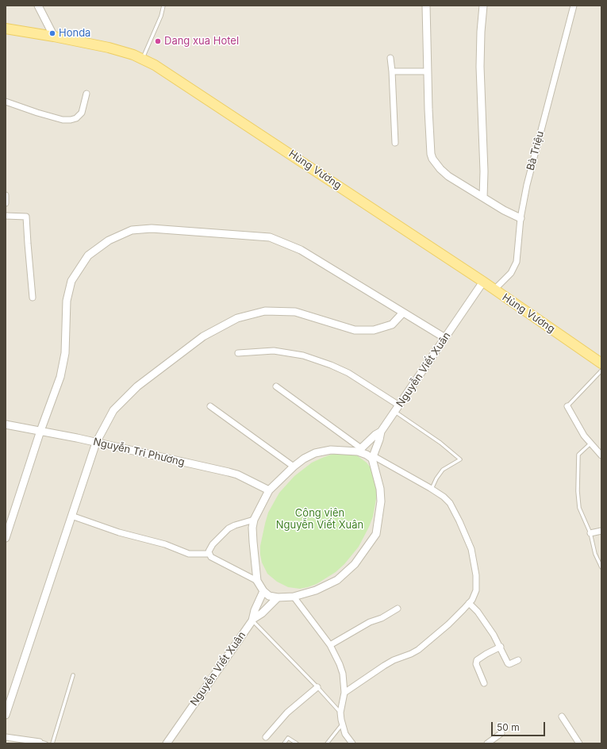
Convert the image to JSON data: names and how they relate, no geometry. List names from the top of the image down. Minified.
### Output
{"streets":{"main road":["Hùng Vương"],"street":["Bà Triệu","Nguyễn Viết Xuân","Nguyễn Tri Phương"]},"crossings":[["Bà Triệu","Hùng Vương"],["Hùng Vương","Nguyễn Viết Xuân"]],"parks":["Công viên Nguyễn Viết Xuân"],"places":["Honda","Dang xua Hotel"],"scale_bar":"50 m"}
